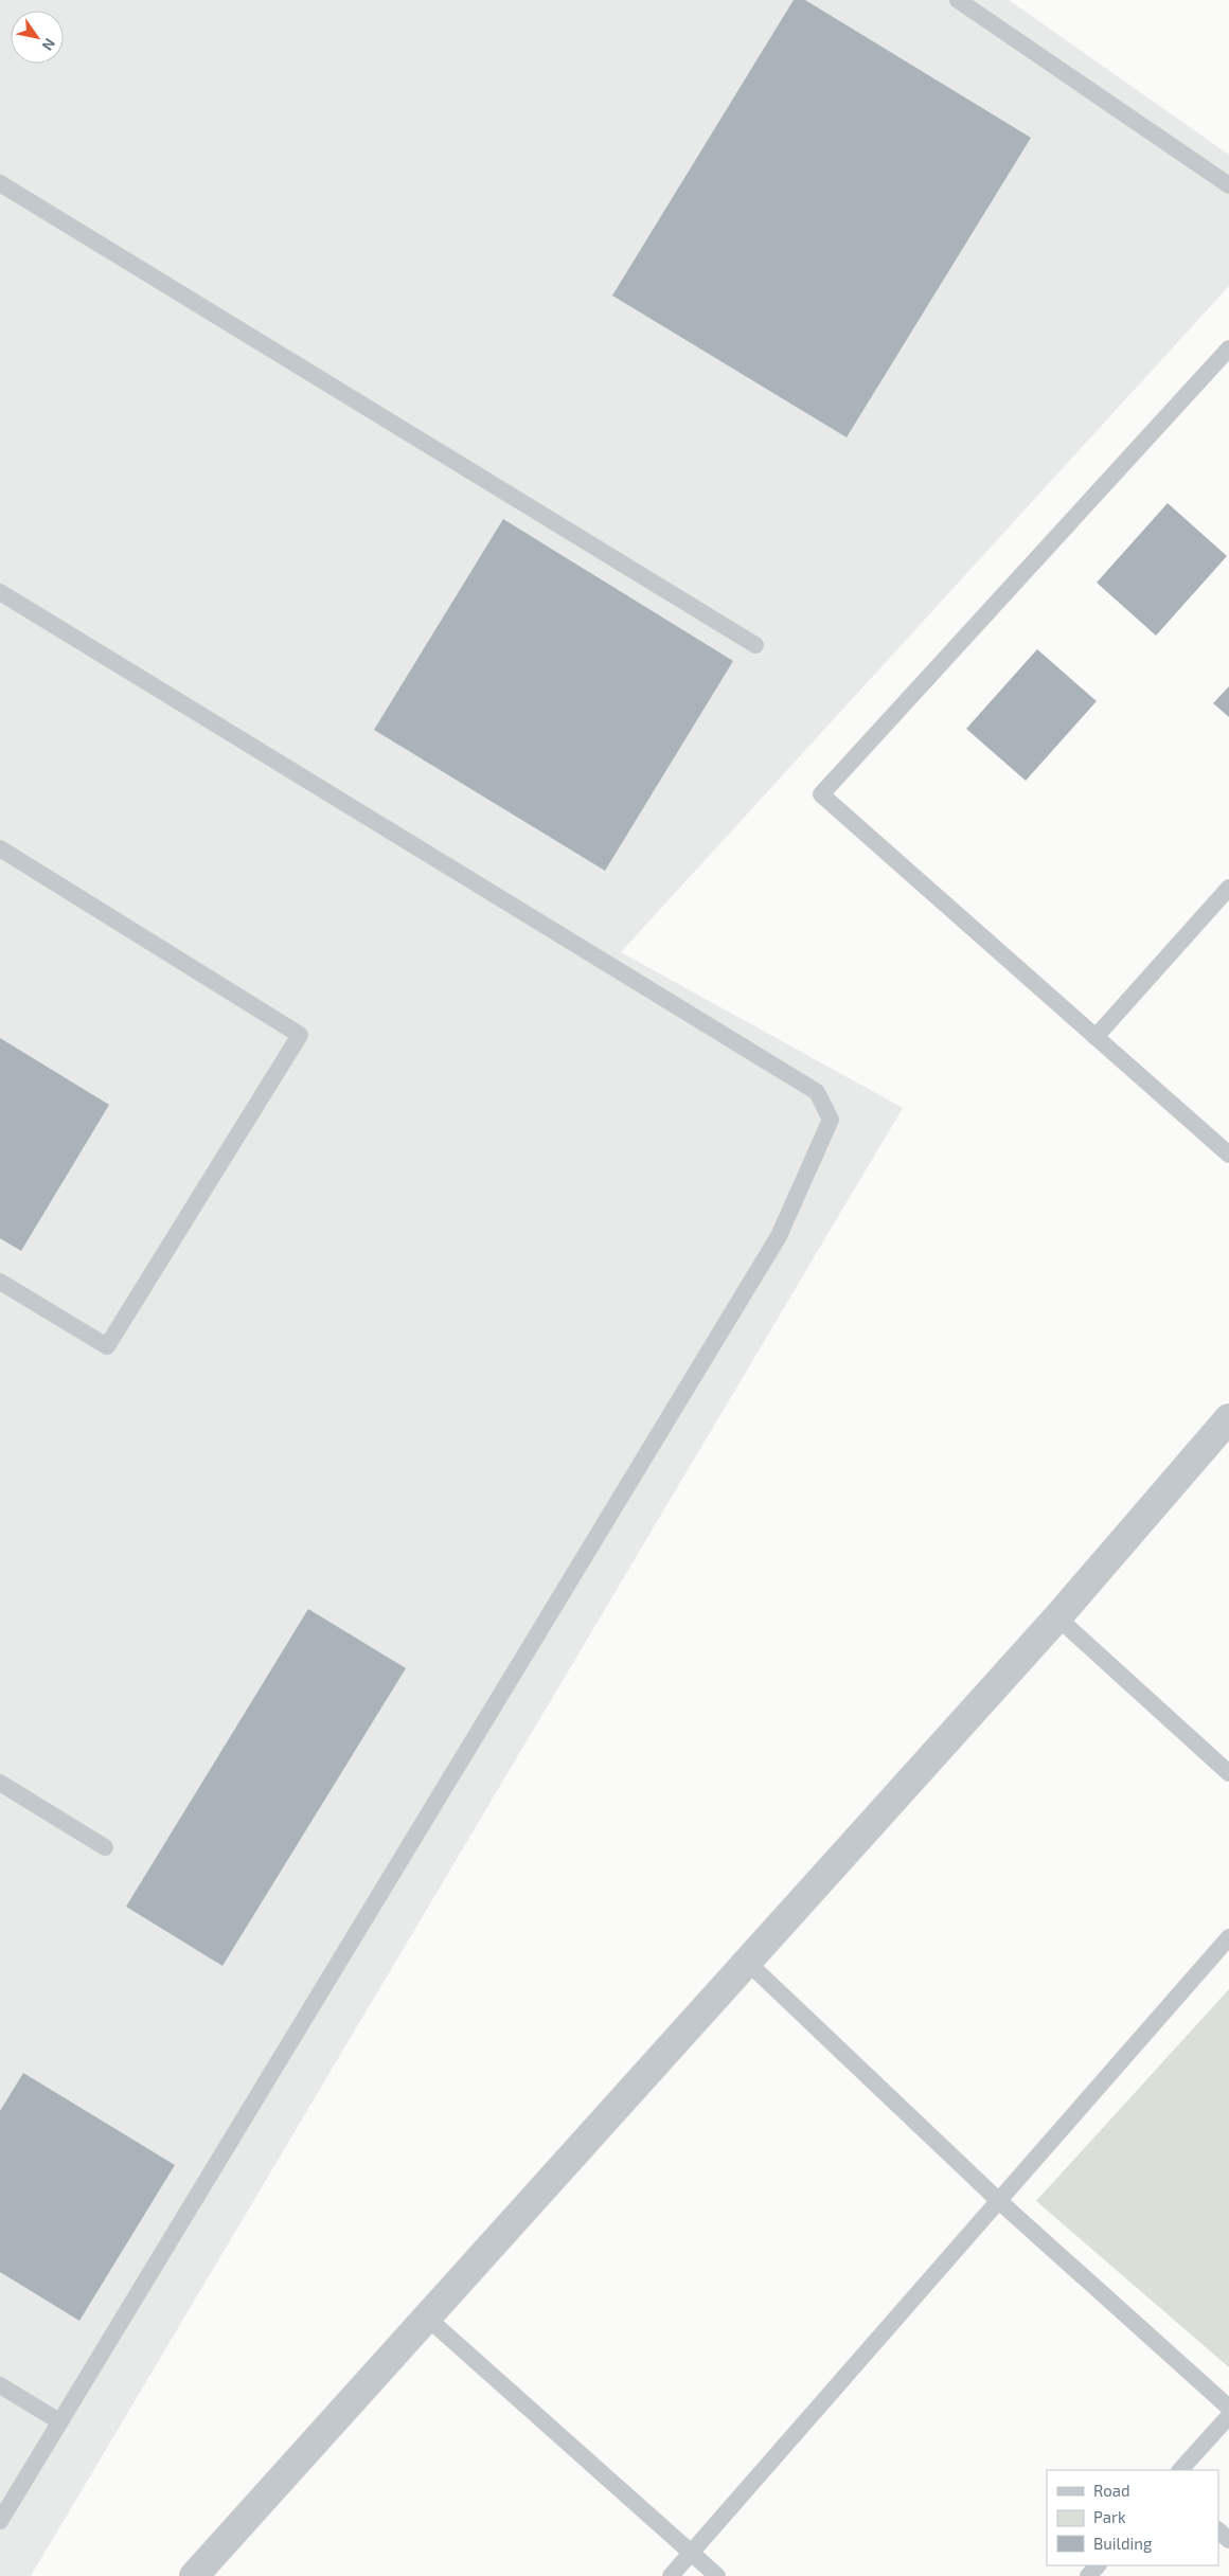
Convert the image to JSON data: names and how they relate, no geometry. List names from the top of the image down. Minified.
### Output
{"legend":["Road","Park","Building"],"north":"bottom right"}
